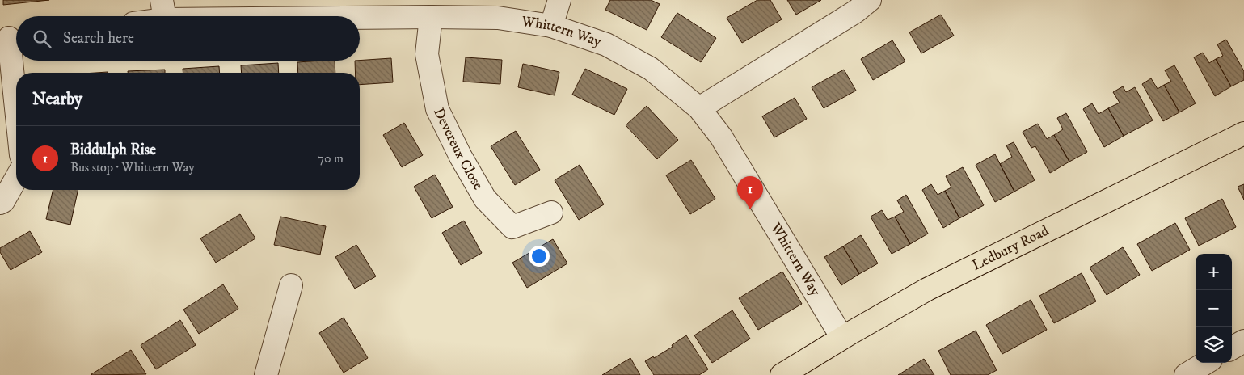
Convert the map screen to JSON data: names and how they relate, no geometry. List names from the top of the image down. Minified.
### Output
{"streets":{"highway":["Ledbury Road"],"street":["Whittern Way","Devereux Close"]},"crossings":[["Whittern Way","Devereux Close"],["Whittern Way","Ledbury Road"]],"page":{"search":"Search here","heading":"Nearby","list":[{"mark":"1","name":"Biddulph Rise","note":"Bus stop · Whittern Way","value":"70 m"}],"pins":"1","map_buttons":["+","−"]}}
